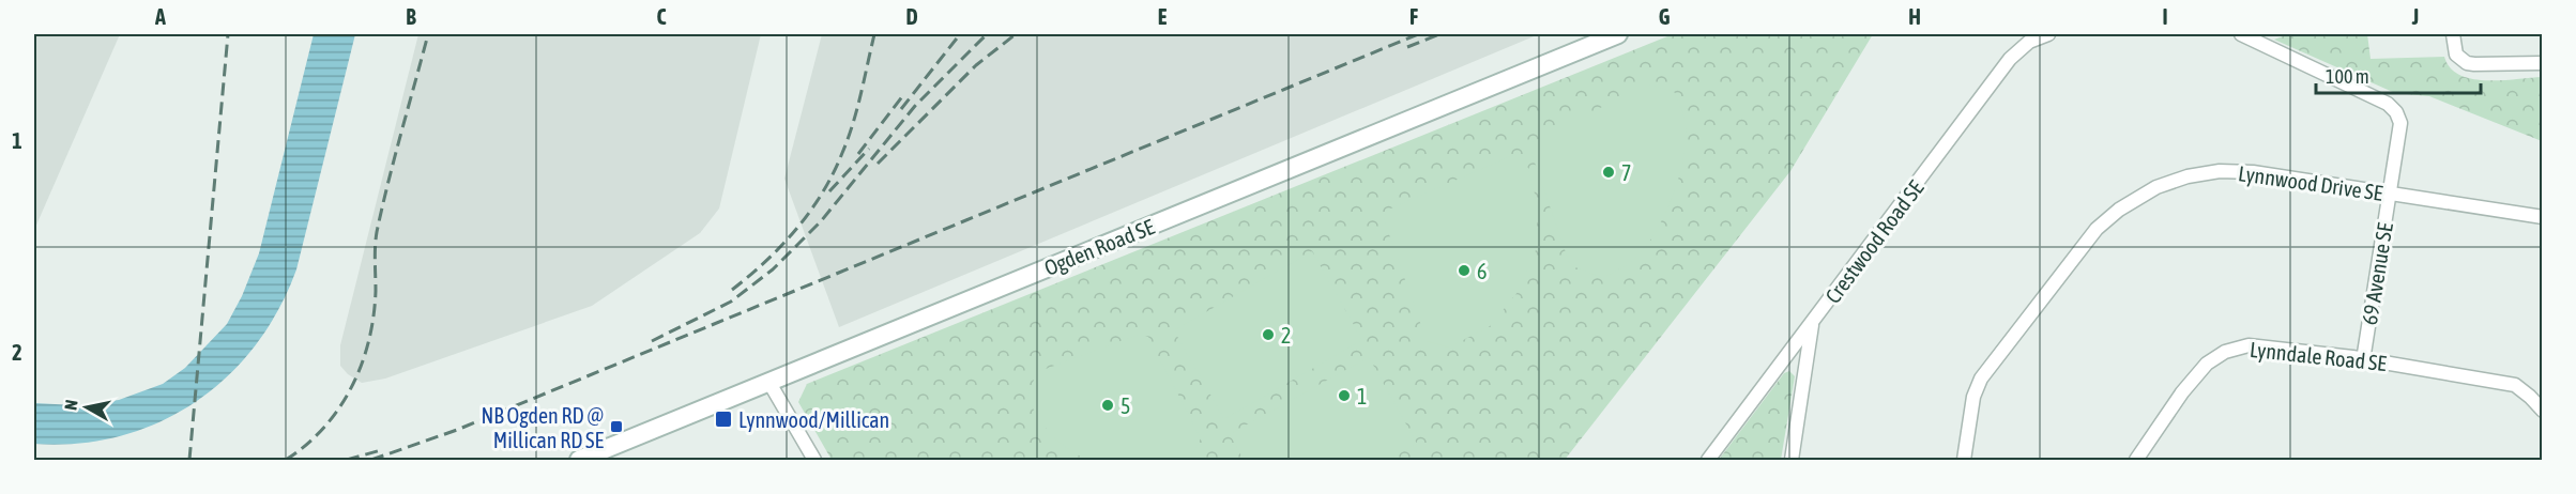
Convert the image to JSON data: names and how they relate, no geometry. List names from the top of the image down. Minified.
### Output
{"streets":{"street":["Lynnwood Drive SE","Crestwood Road SE","Ogden Road SE","69 Avenue SE","Lynndale Road SE"]},"crossings":[["Lynnwood Drive SE","69 Avenue SE"],["69 Avenue SE","Lynndale Road SE"]],"places":{"other":["7","6","2","1","5"],"transit":["Lynnwood/Millican","NB Ogden RD @ Millican RD SE"]},"scale_bar":"100 m","north":"left","grid":{"columns":["A","B","C","D","E","F","G","H","I","J"],"rows":["1","2"]}}
